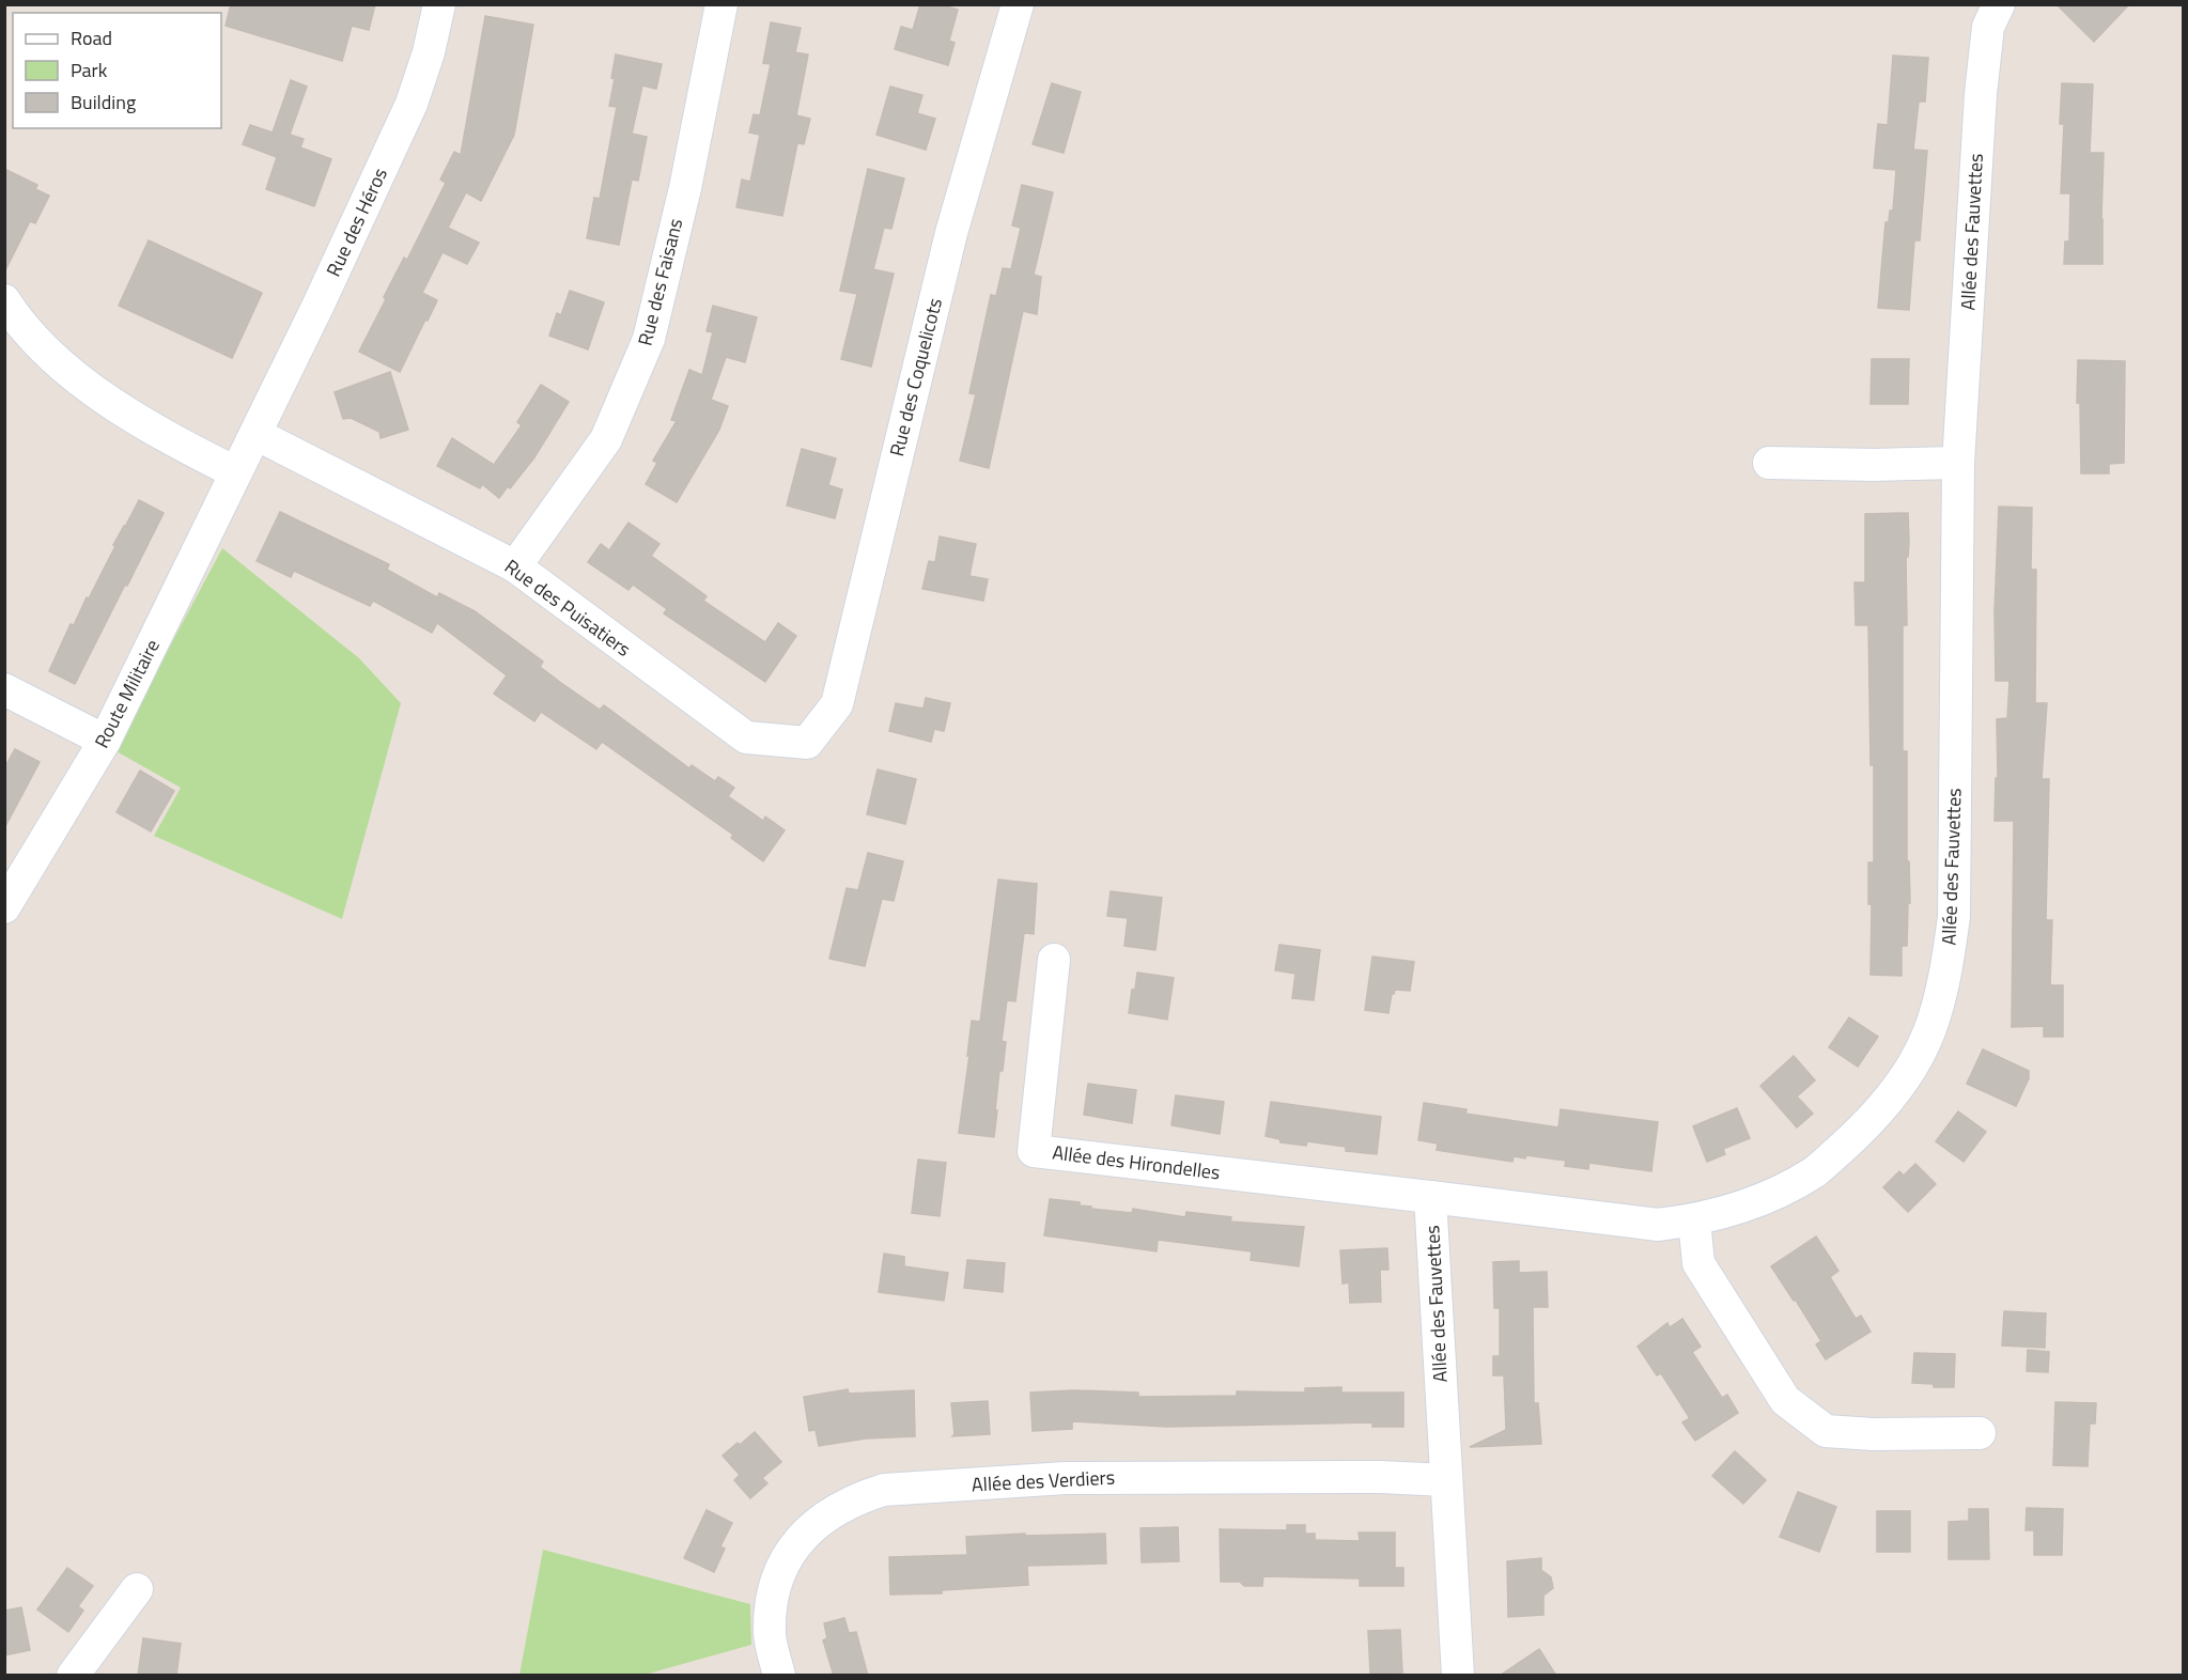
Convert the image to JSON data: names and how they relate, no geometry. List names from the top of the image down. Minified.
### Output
{"streets":{"street":["Rue des Héros","Allée des Fauvettes","Rue des Faisans","Rue des Coquelicots","Rue des Puisatiers","Route Militaire","Allée des Hirondelles","Allée des Verdiers"]},"crossings":[["Rue des Héros","Rue des Puisatiers"],["Rue des Héros","Route Militaire"],["Allée des Fauvettes","Allée des Hirondelles"],["Allée des Fauvettes","Allée des Verdiers"],["Rue des Faisans","Rue des Puisatiers"],["Rue des Coquelicots","Rue des Puisatiers"],["Rue des Puisatiers","Route Militaire"]],"legend":["Road","Park","Building"]}
